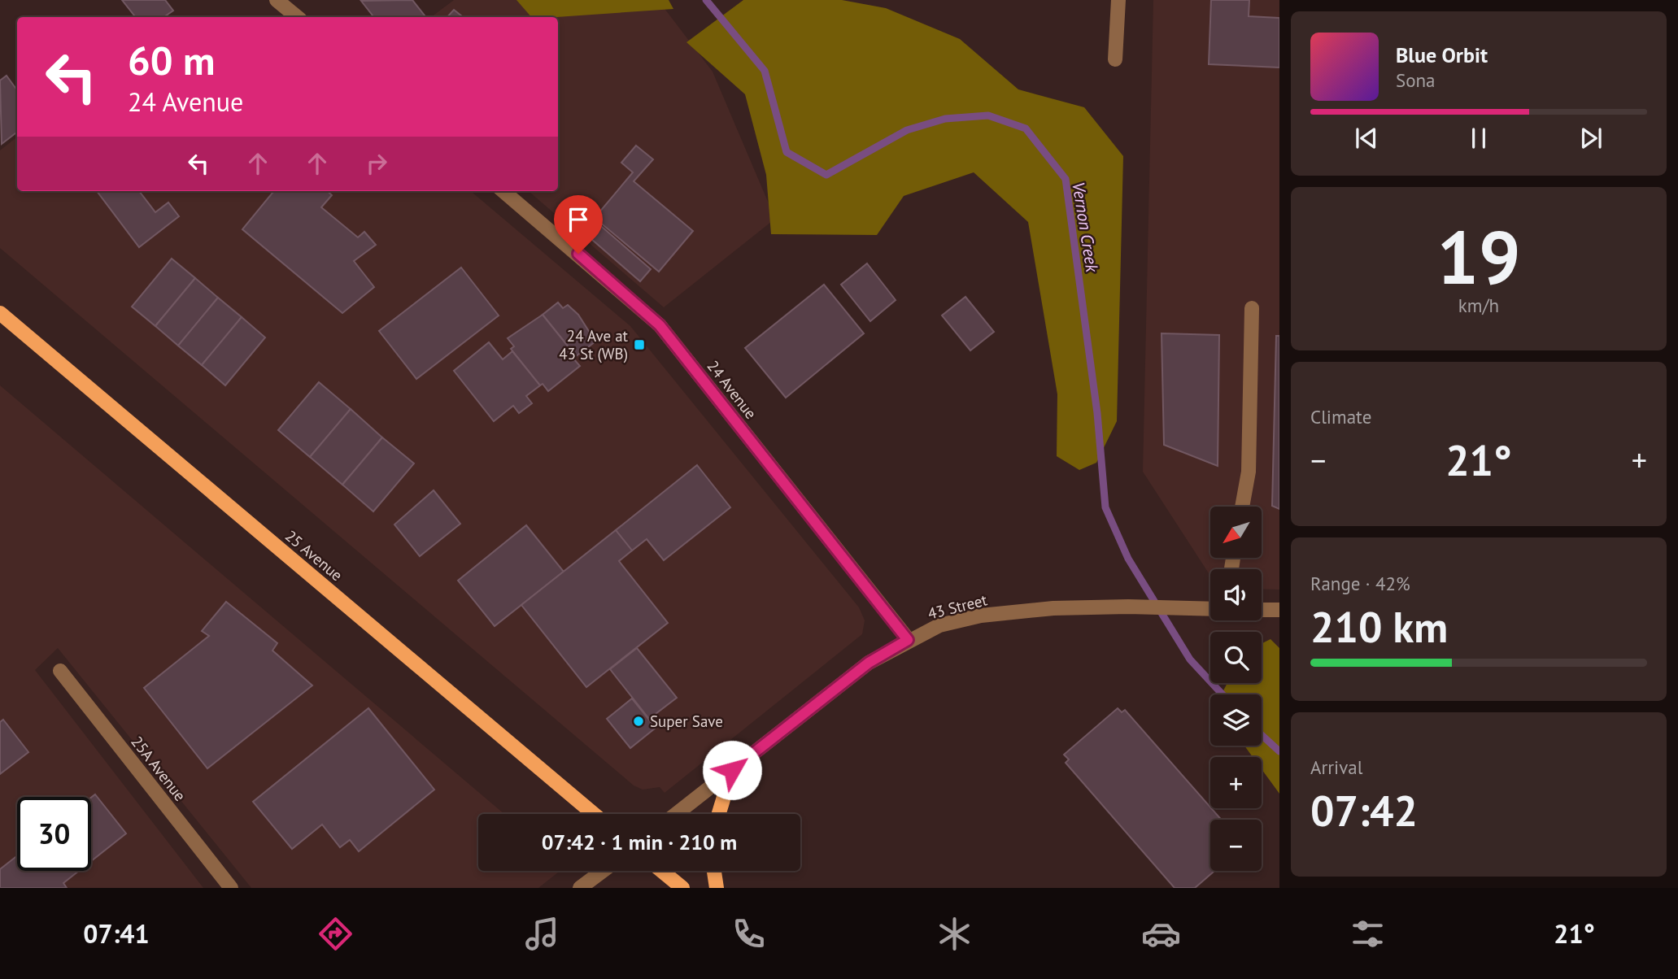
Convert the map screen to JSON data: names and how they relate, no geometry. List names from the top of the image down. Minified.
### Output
{"streets":{"main road":["25 Avenue"],"street":["24 Avenue","43 Street","25A Avenue"]},"crossings":[["24 Avenue","43 Street"]],"water":["Vernon Creek"],"places":{"transit":["24 Ave at 43 St (WB)"],"other":["Super Save"]},"north":"bottom left","page":{"turn":["60 m","24 Avenue"],"song":["Blue Orbit","Sona"],"tile":[["19","km/h"],"Climate",["Range · 42%","210 km"],["Arrival","07:42"]],"heat":["−","21°","+"],"map_buttons":["+","−"],"limit":"30","trip":"07:42 · 1 min · 210 m","tabs":["07:41","21°"]}}
